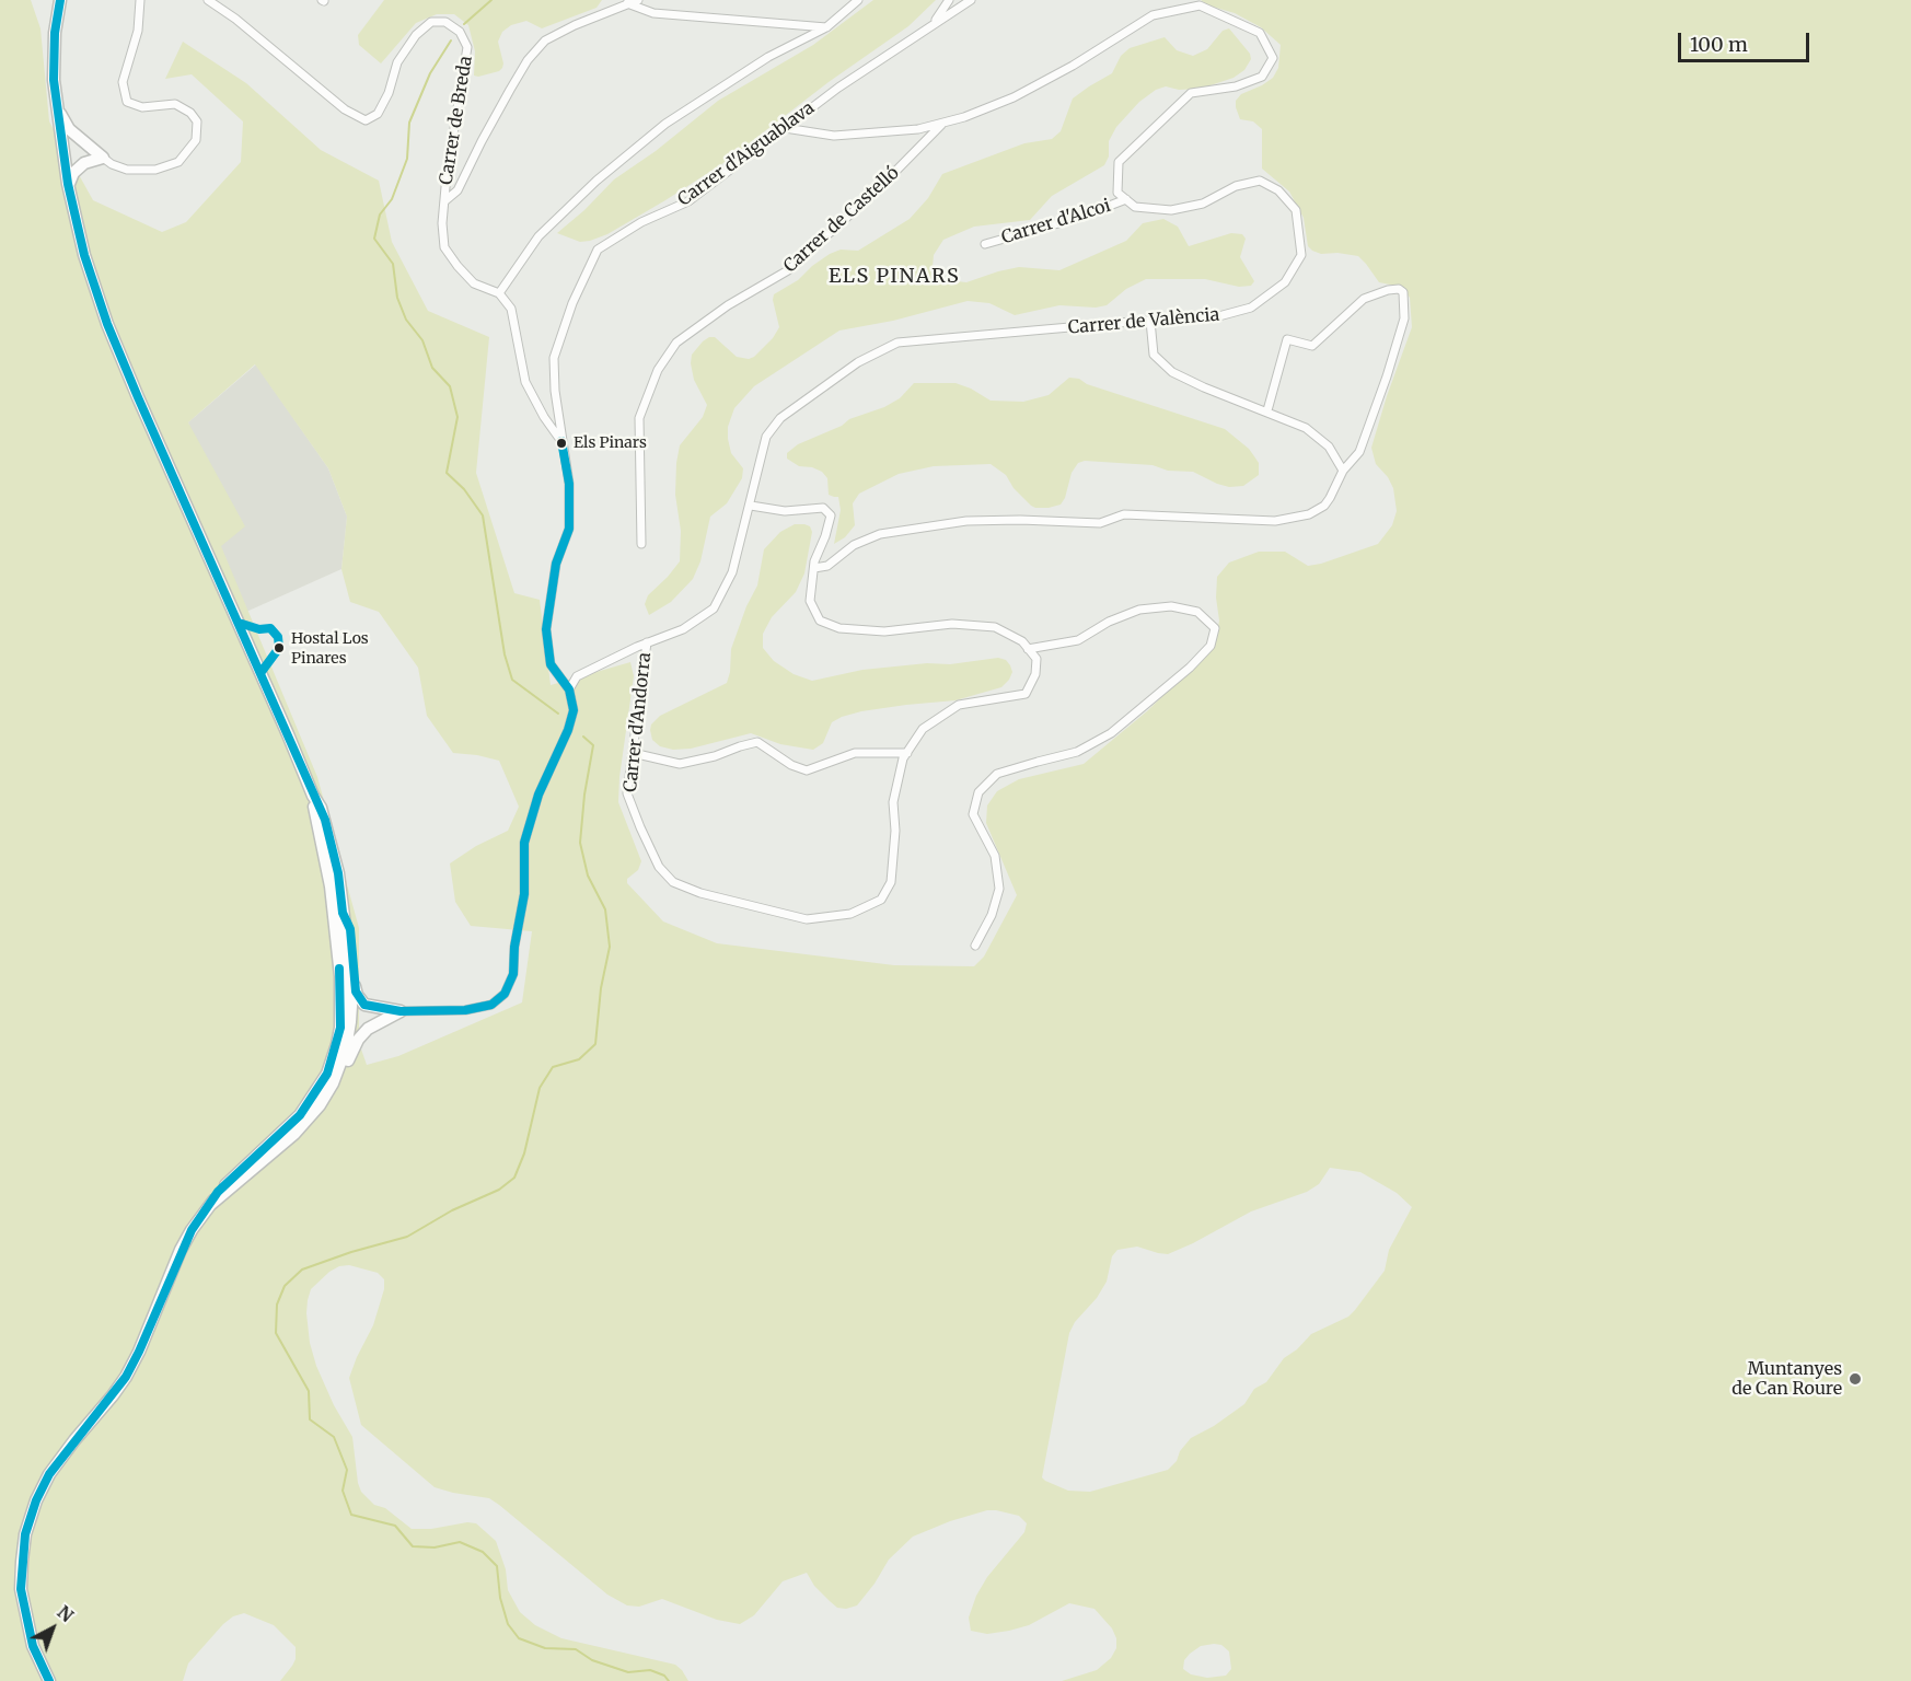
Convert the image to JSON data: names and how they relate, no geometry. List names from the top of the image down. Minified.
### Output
{"streets":{"street":["Carrer de Breda","Carrer d'Aiguablava","Carrer de Castelló","Carrer d'Alcoi","Carrer de València","Carrer d'Andorra"]},"crossings":[["Carrer d'Aiguablava","Carrer de València"],["Carrer d'Alcoi","Carrer de València"],["Carrer de València","Carrer d'Andorra"]],"districts":["ELS PINARS"],"places":["Els Pinars","Hostal Los Pinares","Muntanyes de Can Roure"],"scale_bar":"100 m","north":"top right"}
